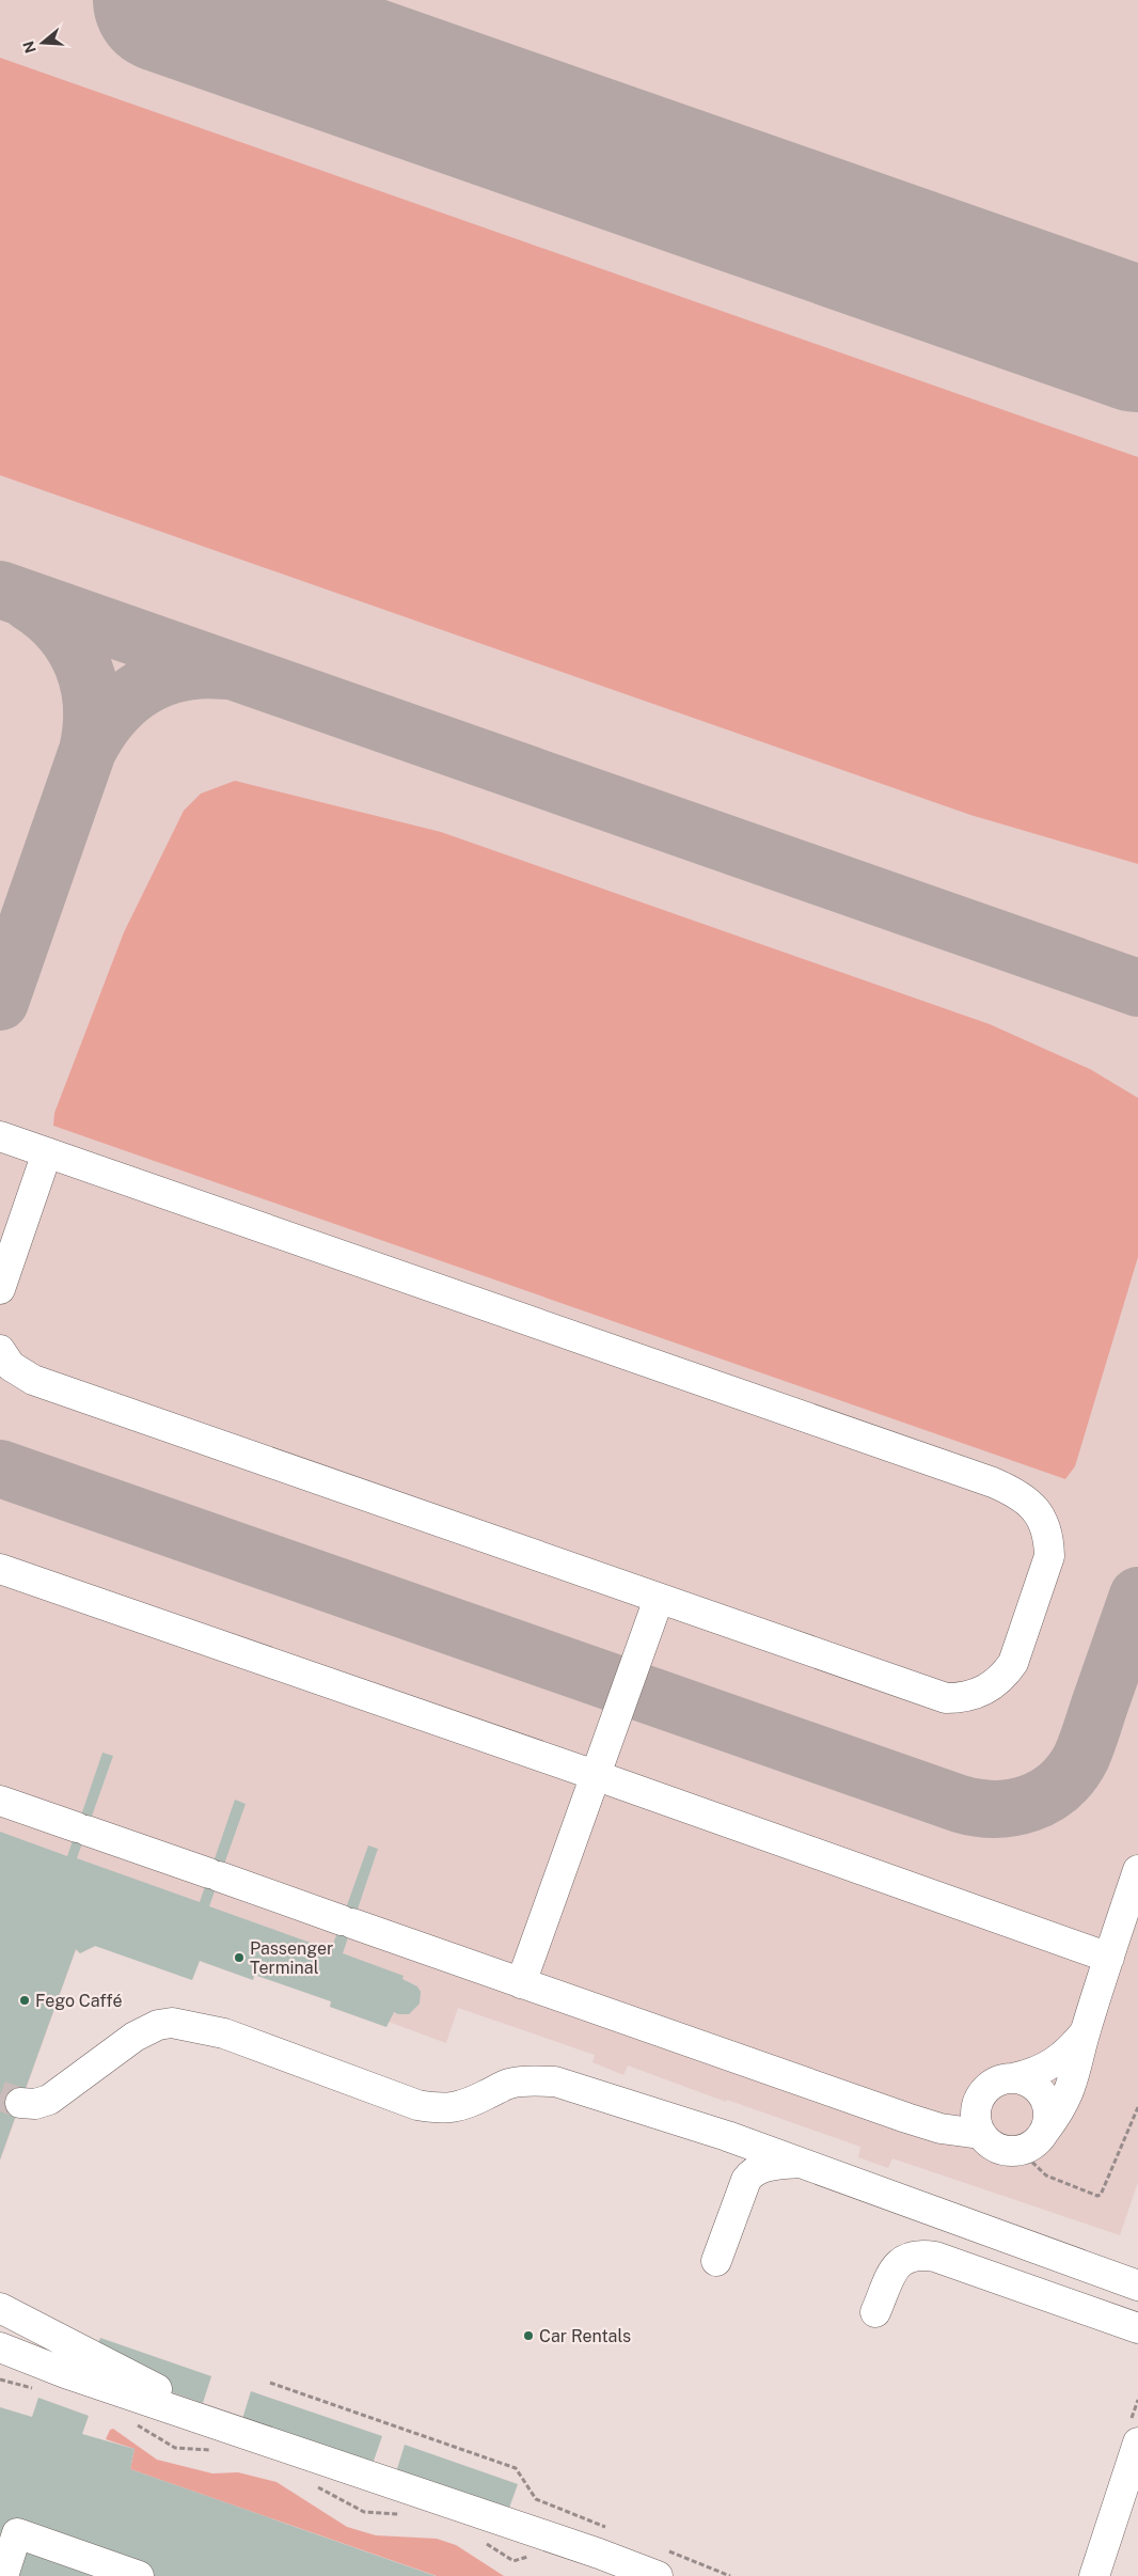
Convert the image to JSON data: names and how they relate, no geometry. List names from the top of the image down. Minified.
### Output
{"places":["Passenger Terminal","Fego Caffé","Car Rentals"],"north":"left"}
